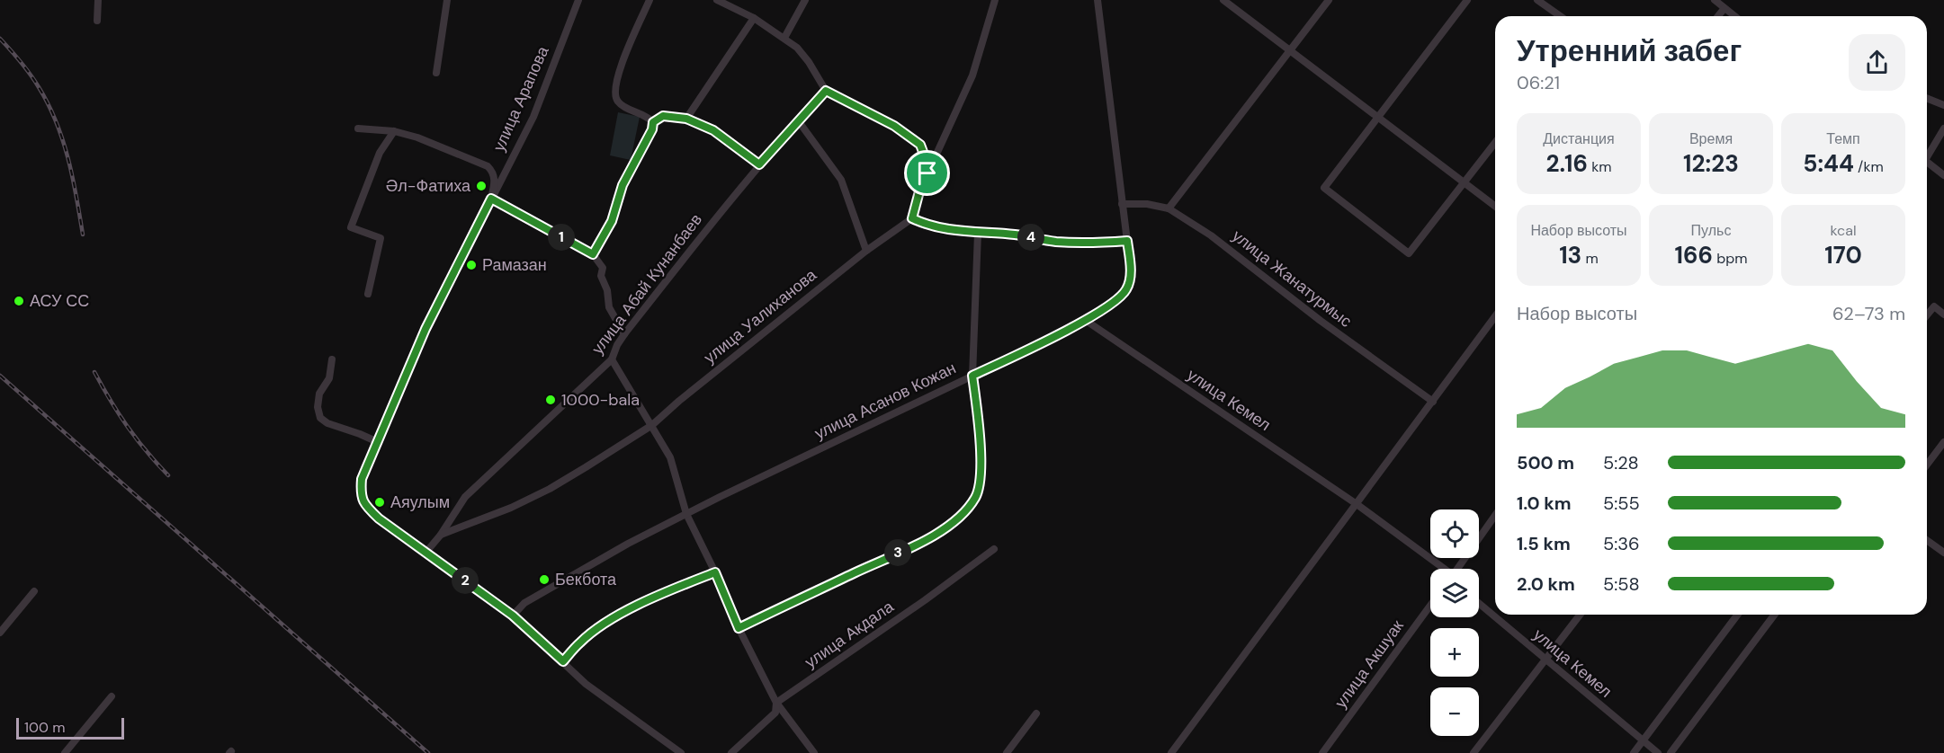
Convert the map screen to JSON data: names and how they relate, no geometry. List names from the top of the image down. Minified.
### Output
{"streets":{"street":["улица Арапова","улица Жанатурмыс","улица Абай Кунанбаев","улица Уалиханова","улица Кемел","улица Асанов Кожан","улица Акдала","улица Акшуак"]},"crossings":[["улица Арапова","улица Уалиханова"],["улица Жанатурмыс","улица Асанов Кожан"],["улица Абай Кунанбаев","улица Уалиханова"],["улица Кемел","улица Асанов Кожан"]],"places":["Әл-Фатиха","Рамазан","АСУ СС","1000-bala","Аяулым","Бекбота"],"scale_bar":"100 m","page":{"heading":["Утренний забег","06:21"],"stats":[["Дистанция","2.16 km"],["Время","12:23"],["Темп","5:44 /km"],["Набор высоты","13 m"],["Пульс","166 bpm"],["kcal","170"]],"pins":["1","4","3","2"],"chart":["Набор высоты","62–73 m"],"list":[{"name":"500 m","note":"5:28"},{"name":"1.0 km","note":"5:55"},{"name":"1.5 km","note":"5:36"},{"name":"2.0 km","note":"5:58"}],"map_buttons":["+","−"],"scale":"100 m"}}
